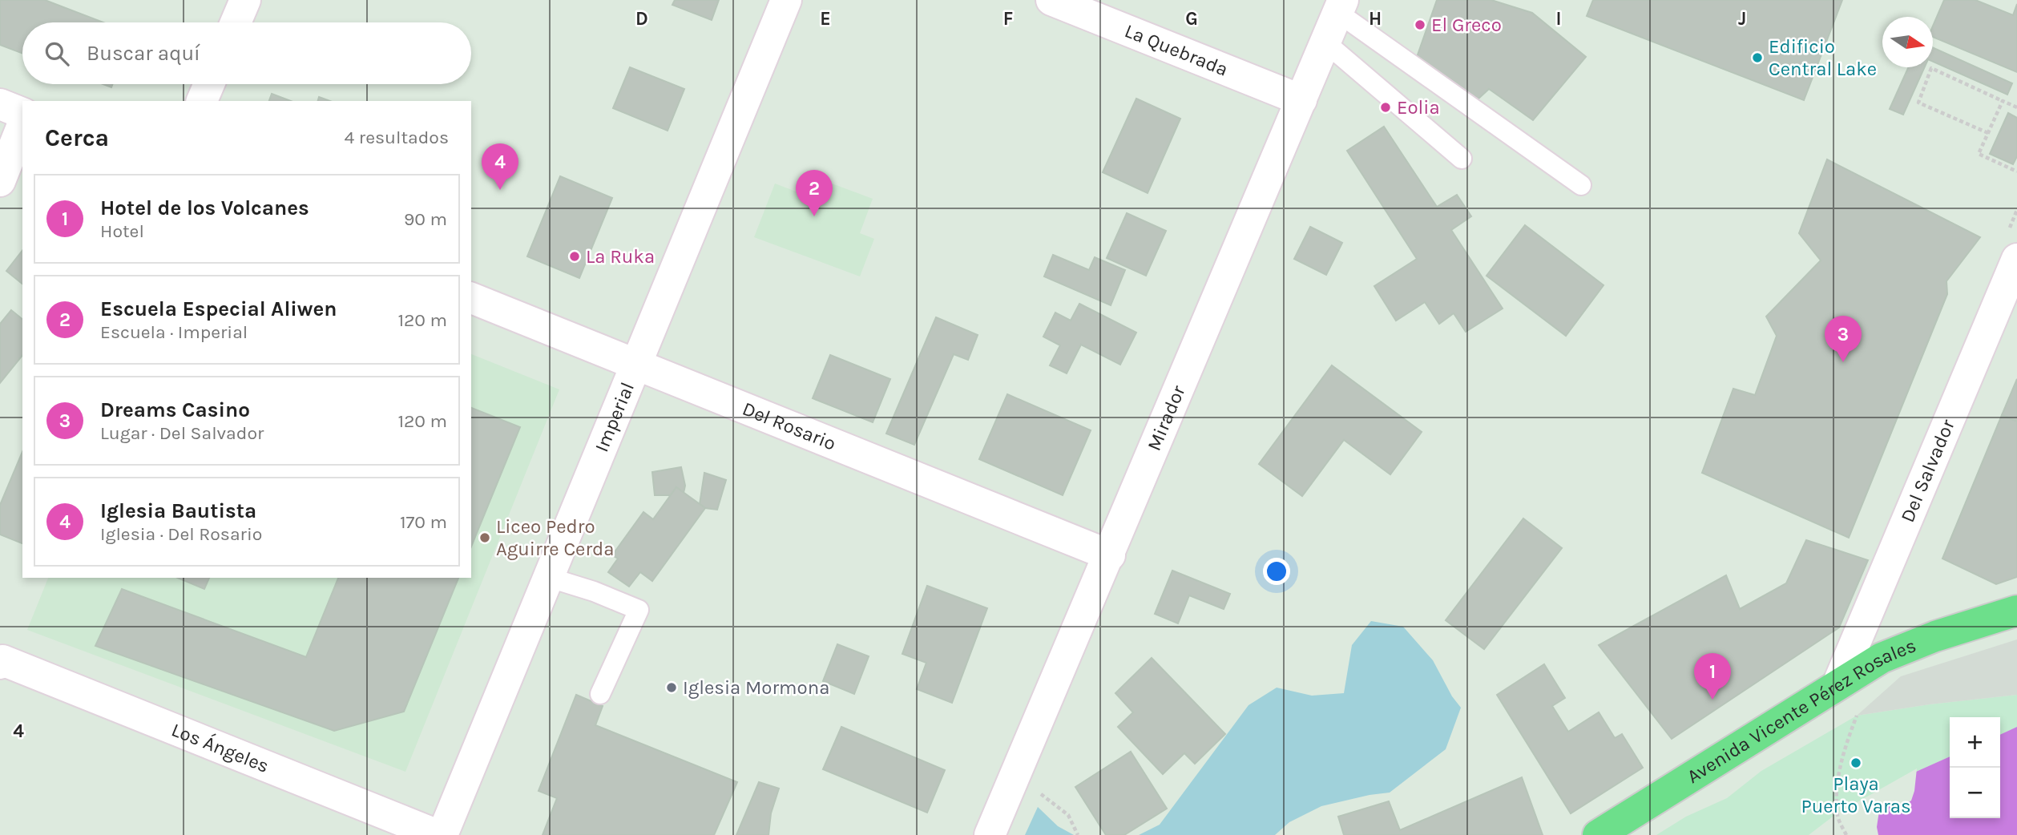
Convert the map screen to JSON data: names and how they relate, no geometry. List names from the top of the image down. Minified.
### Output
{"streets":{"main road":["Avenida Vicente Pérez Rosales"],"street":["La Quebrada","Imperial","Mirador","Del Rosario","Del Salvador","Los Ángeles"]},"crossings":[["La Quebrada","Mirador"],["Imperial","Del Rosario"],["Mirador","Del Rosario"],["Del Salvador","Avenida Vicente Pérez Rosales"]],"places":["El Greco","Edificio Central Lake","Eolia","La Ruka","Liceo Pedro Aguirre Cerda","Iglesia Mormona","Playa Puerto Varas"],"north":"right","page":{"search":"Buscar aquí","heading":["Cerca","4 resultados"],"pins":["4","2","3","1"],"list":[{"mark":"1","name":"Hotel de los Volcanes","note":"Hotel","value":"90 m"},{"mark":"2","name":"Escuela Especial Aliwen","note":"Escuela · Imperial","value":"120 m"},{"mark":"3","name":"Dreams Casino","note":"Lugar · Del Salvador","value":"120 m"},{"mark":"4","name":"Iglesia Bautista","note":"Iglesia · Del Rosario","value":"170 m"}],"map_buttons":["+","−"]},"grid":{"columns":["D","E","F","G","H","I","J"],"rows":["4"]}}
